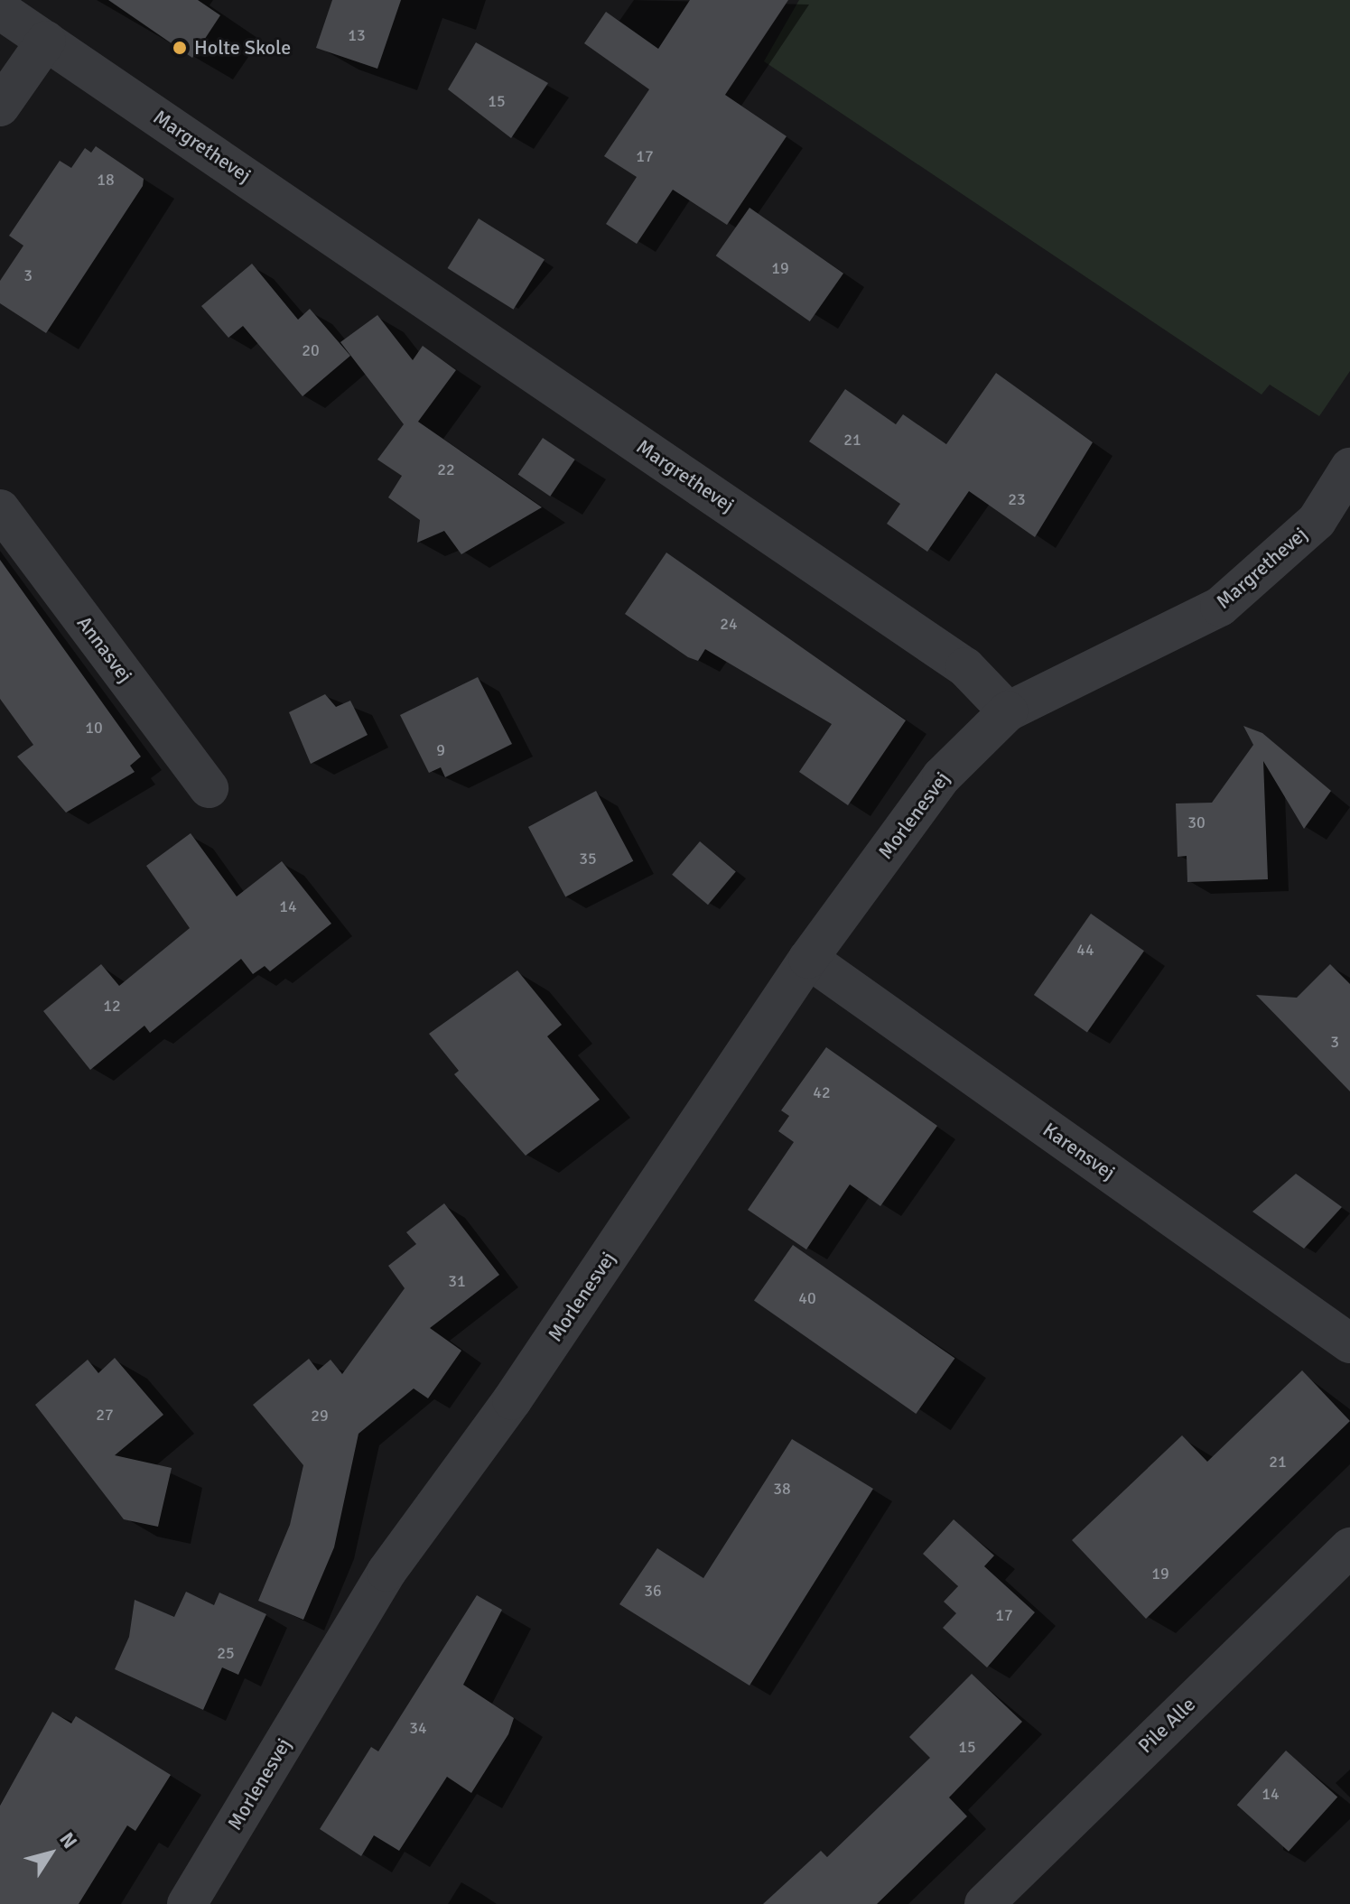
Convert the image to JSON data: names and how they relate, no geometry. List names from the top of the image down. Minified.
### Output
{"streets":{"street":["Margrethevej","Annasvej","Morlenesvej","Karensvej","Pile Alle"]},"crossings":[["Margrethevej","Morlenesvej"],["Morlenesvej","Karensvej"]],"places":["Holte Skole"],"house_numbers":["13","15","17","18","19","3","20","21","22","23","24","10","9","30","35","14","44","12","3","42","31","40","27","29","21","38","19","36","17","25","34","15","14"],"north":"top right"}
